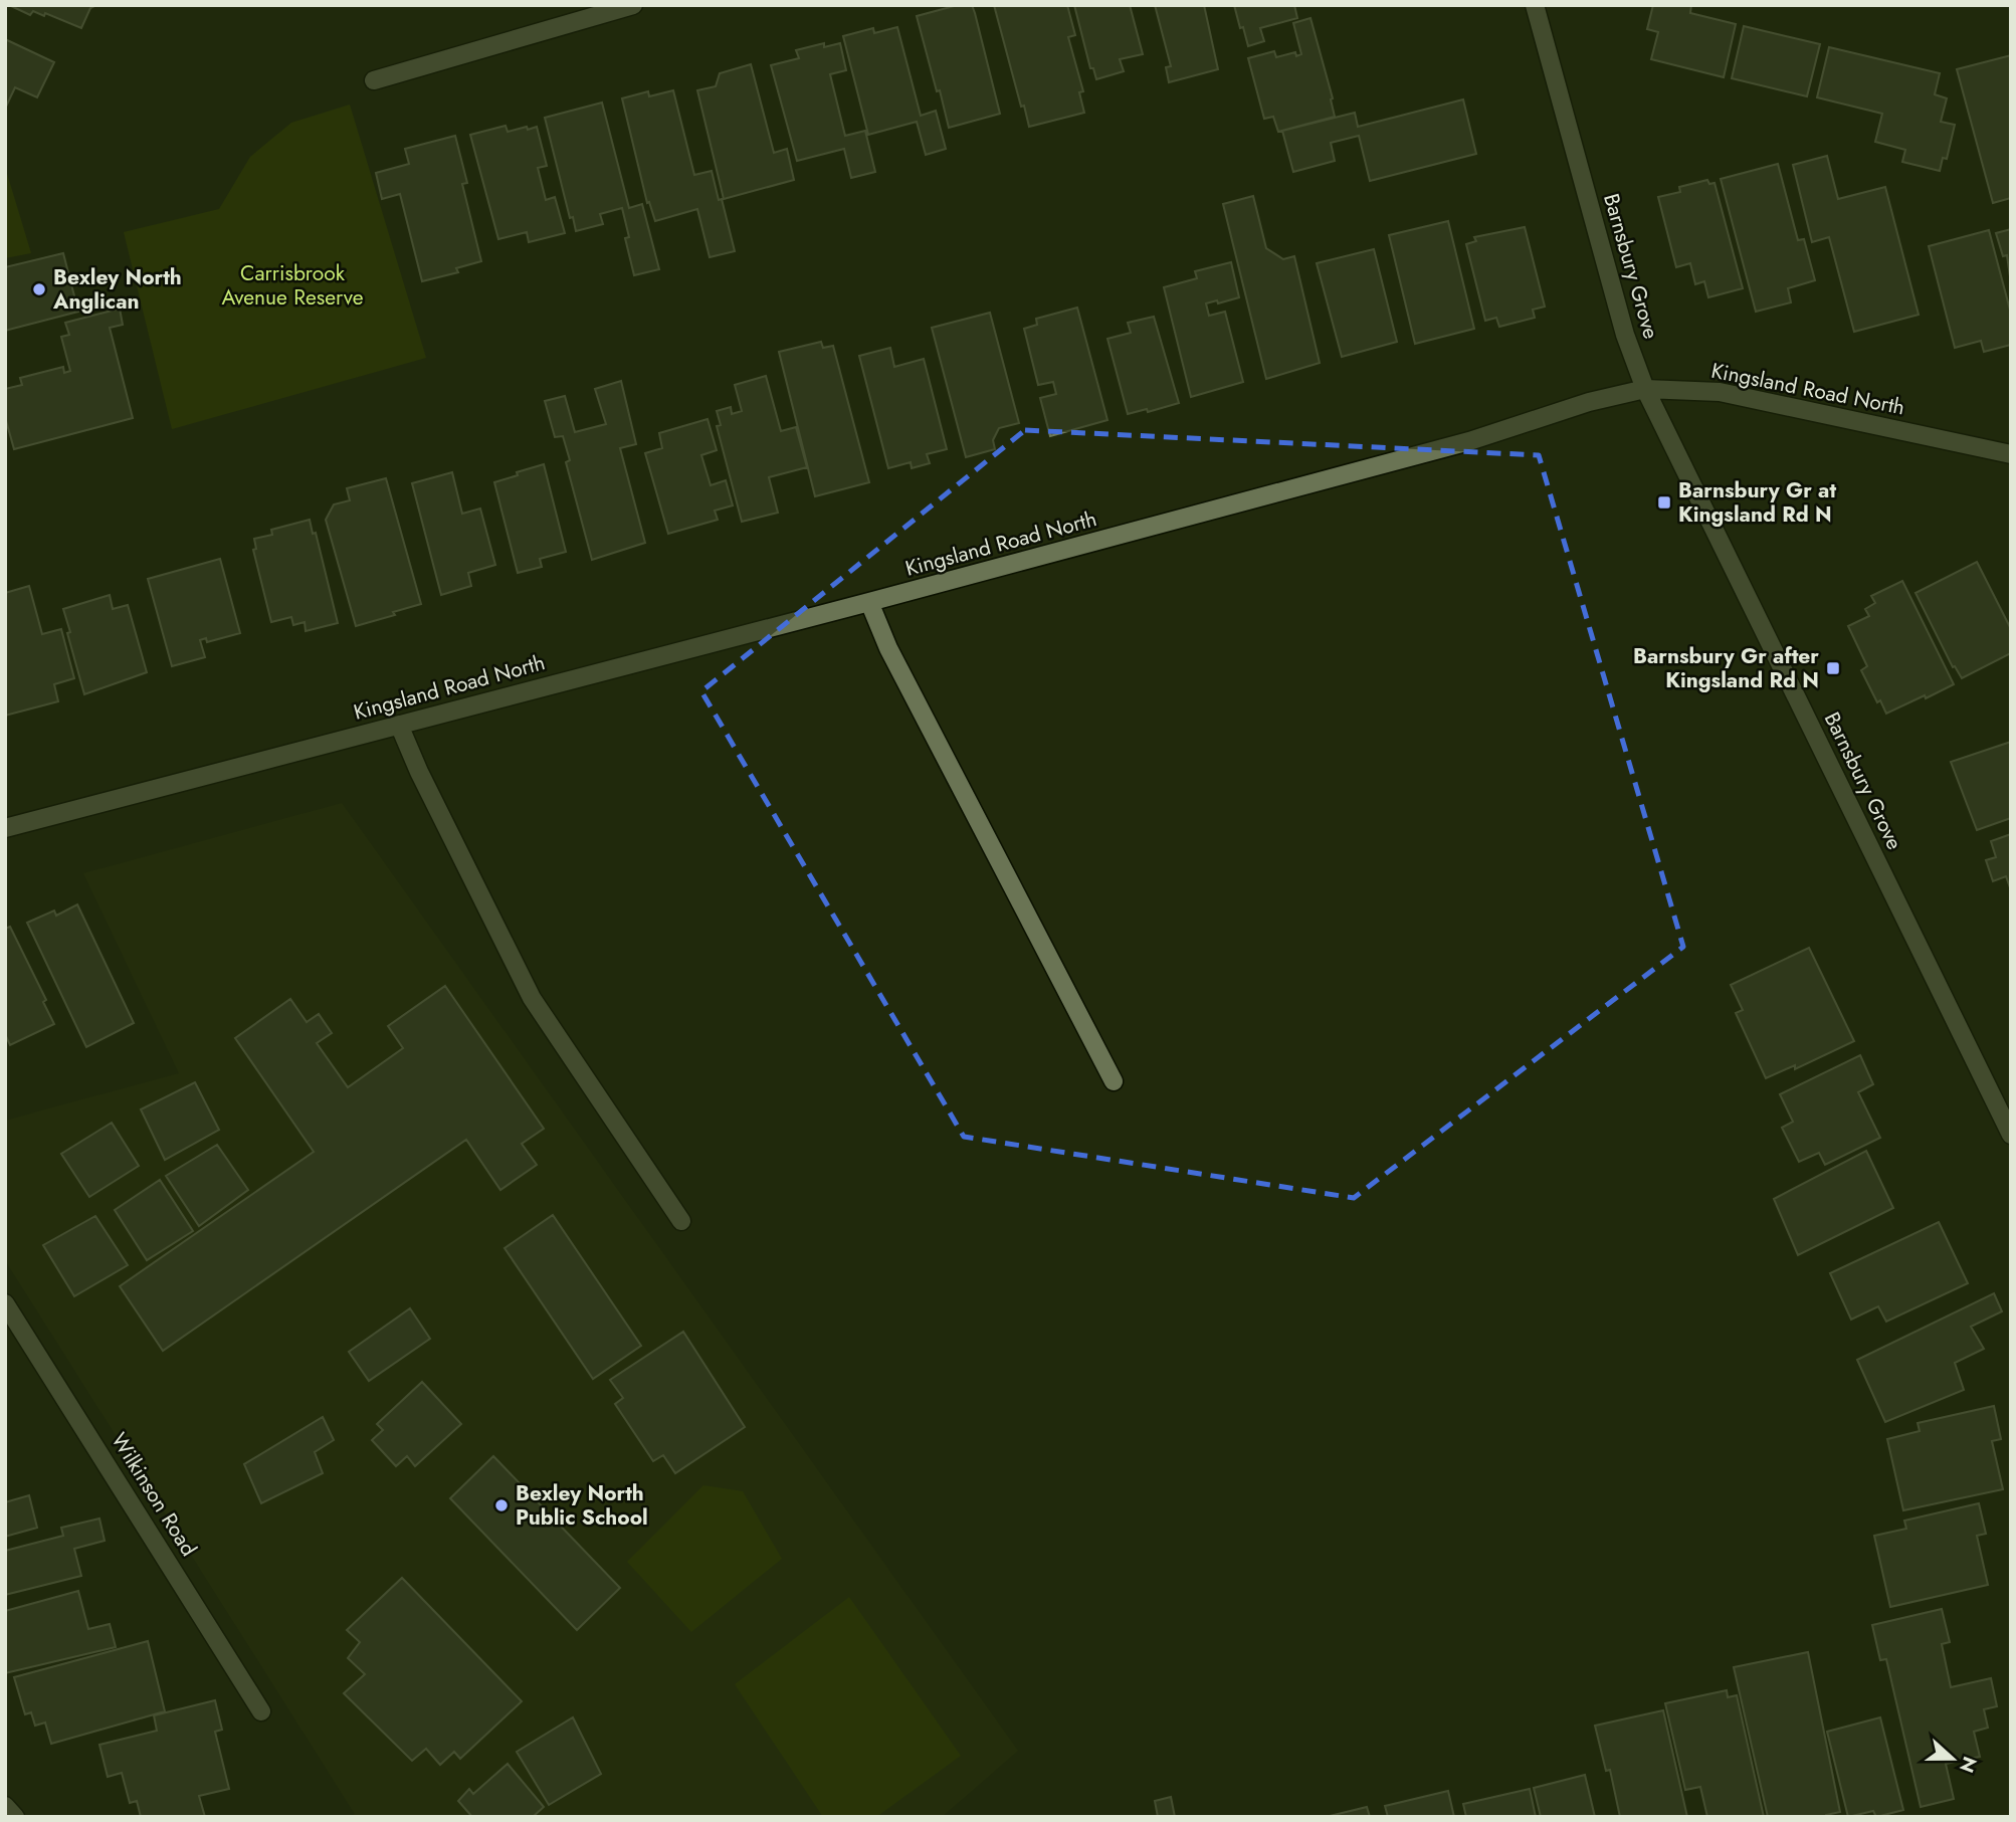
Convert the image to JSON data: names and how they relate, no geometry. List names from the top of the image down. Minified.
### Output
{"streets":{"street":["Barnsbury Grove","Kingsland Road North","Wilkinson Road"]},"crossings":[["Barnsbury Grove","Kingsland Road North"]],"parks":["Carrisbrook Avenue Reserve"],"places":{"other":["Bexley North Anglican","Bexley North Public School"],"transit":["Barnsbury Gr at Kingsland Rd N","Barnsbury Gr after Kingsland Rd N"]},"north":"right"}
